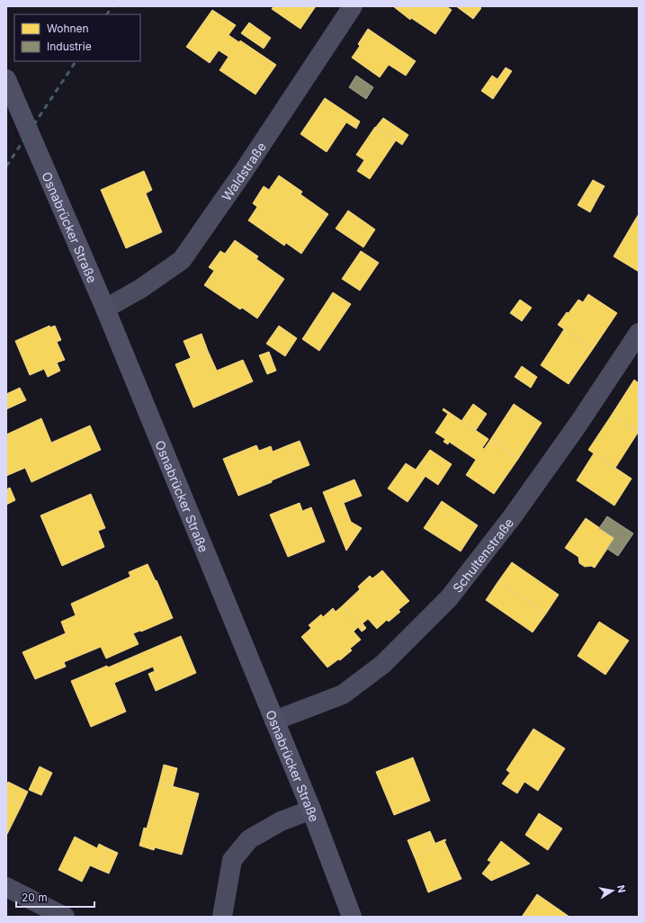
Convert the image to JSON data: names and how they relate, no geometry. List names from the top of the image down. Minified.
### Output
{"streets":{"main road":["Osnabrücker Straße"],"street":["Waldstraße","Schultenstraße"]},"crossings":[["Waldstraße","Osnabrücker Straße"],["Osnabrücker Straße","Schultenstraße"]],"legend":["Wohnen","Industrie"],"scale_bar":"20 m","north":"right"}
